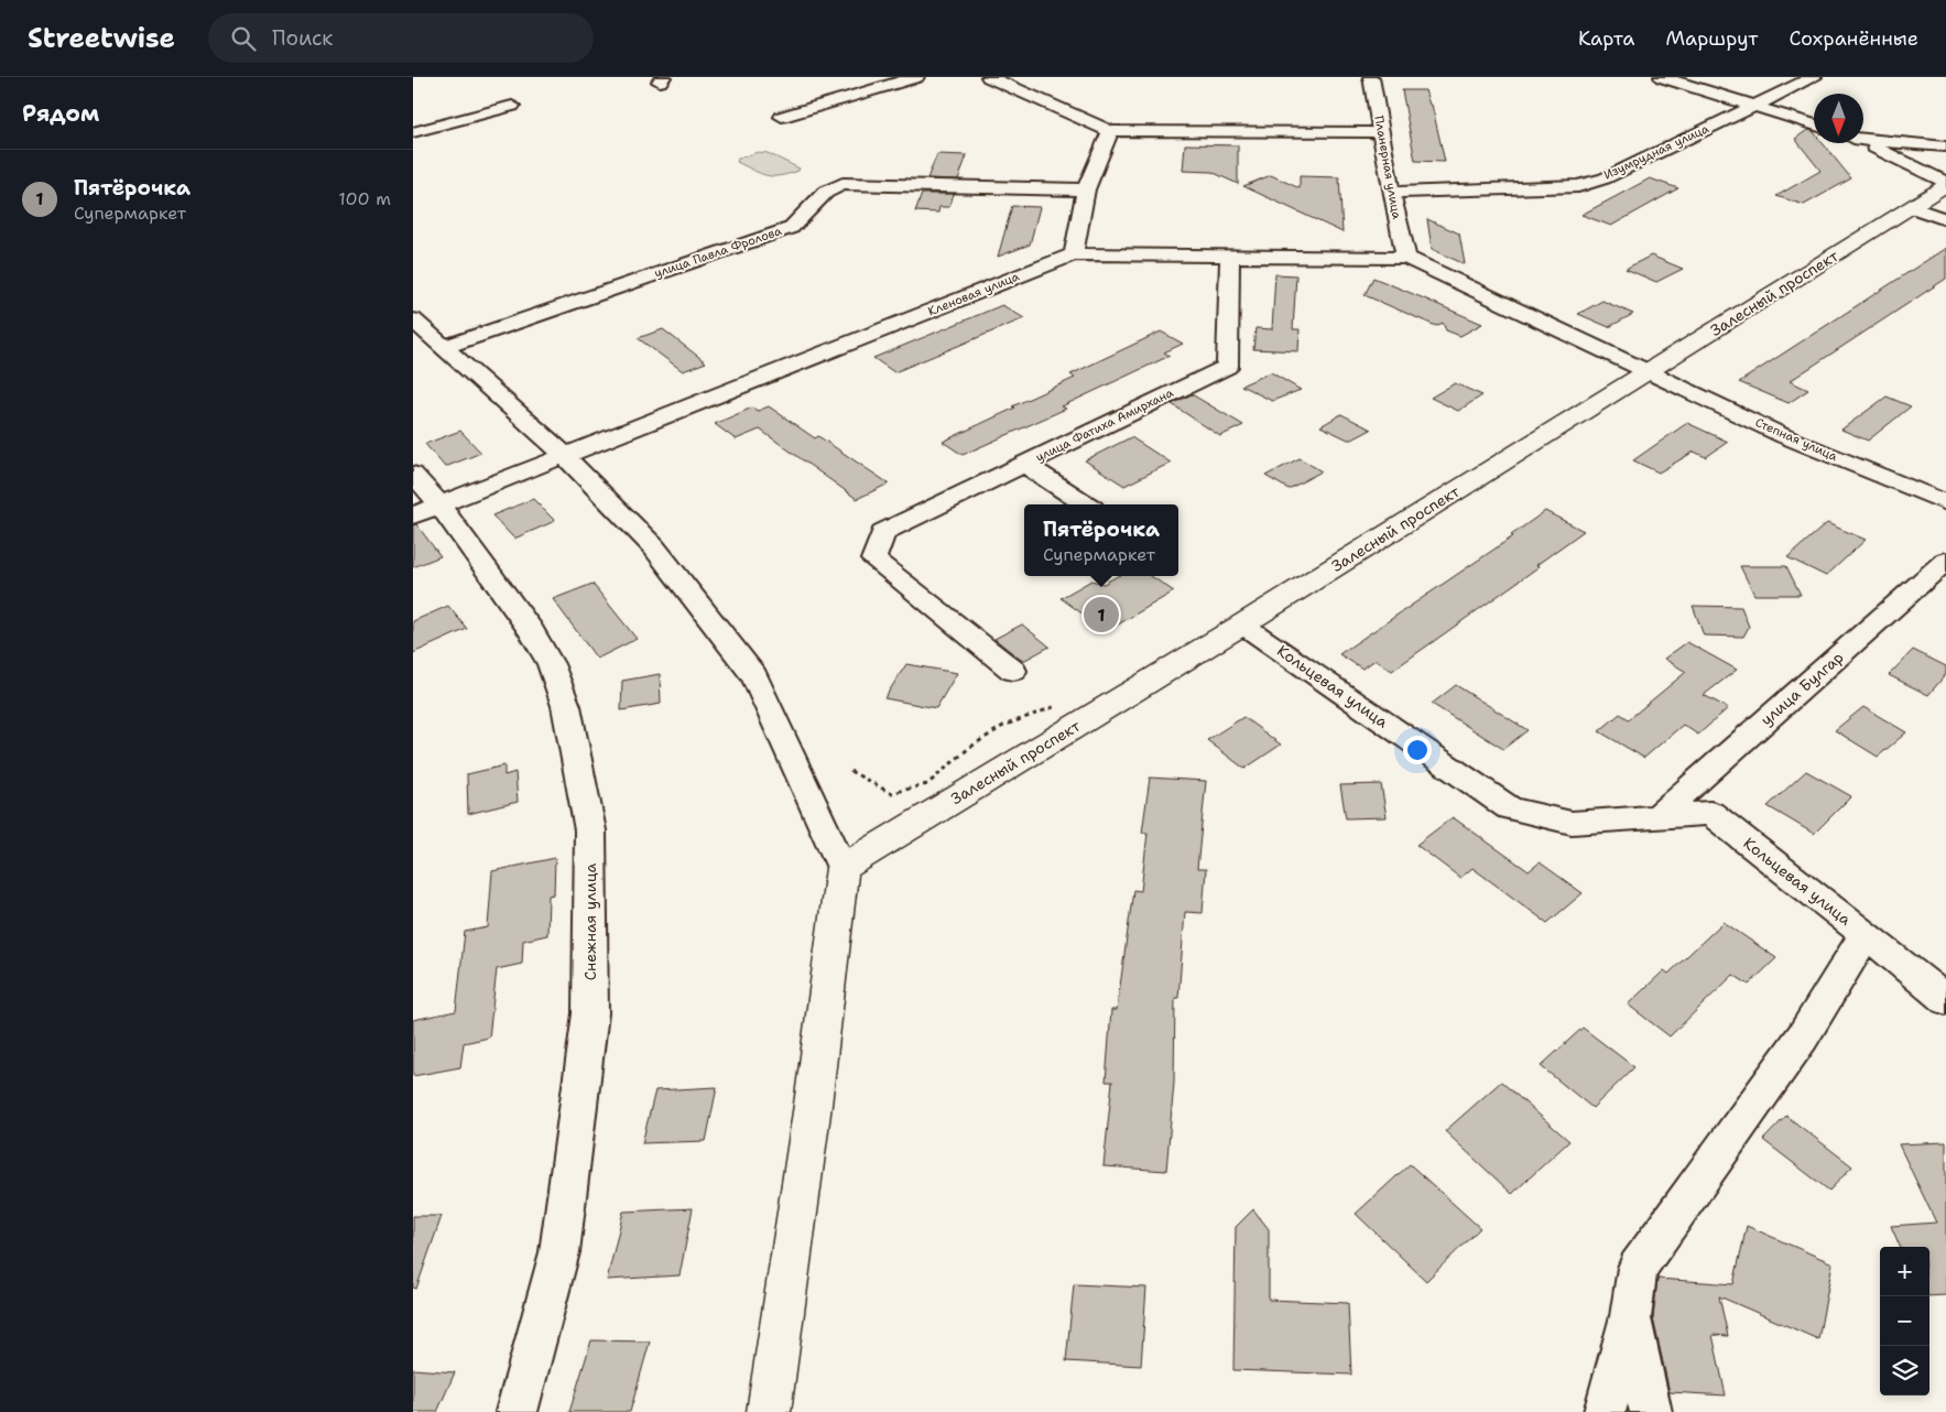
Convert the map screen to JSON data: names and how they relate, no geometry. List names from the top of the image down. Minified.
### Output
{"streets":{"main road":["Залесный проспект"],"street":["Изумрудная улица","Планерная улица","улица Павла Фролова","Кленовая улица","улица Фатиха Амирхана","Степная улица","Кольцевая улица","улица Булгар","Снежная улица"]},"crossings":[["Изумрудная улица","Планерная улица"],["Планерная улица","Кленовая улица"],["Планерная улица","Степная улица"],["Залесный проспект","Степная улица"],["Залесный проспект","Кольцевая улица"],["Кленовая улица","улица Фатиха Амирхана"],["Кленовая улица","Степная улица"],["Кленовая улица","Снежная улица"],["Кольцевая улица","улица Булгар"]],"north":"bottom","page":{"header":"Streetwise","search":"Поиск","nav":["Карта","Маршрут","Сохранённые"],"heading":"Рядом","list":[{"mark":"1","name":"Пятёрочка","note":"Супермаркет","value":"100 m"}],"popup":["Пятёрочка","Супермаркет"],"pins":"1","map_buttons":["+","−"]}}
